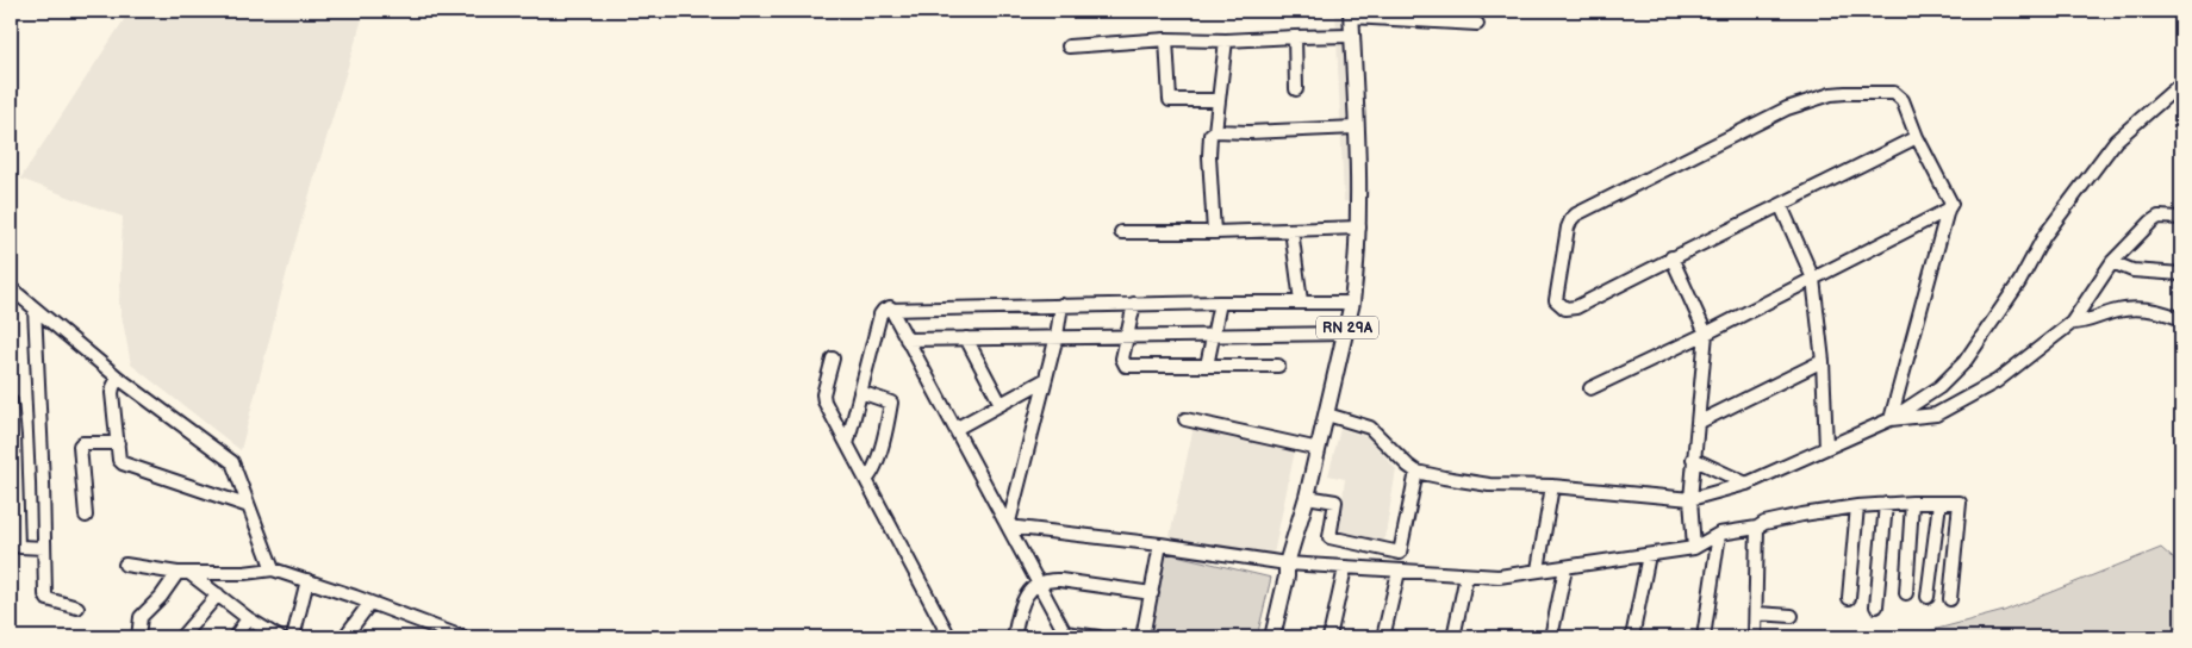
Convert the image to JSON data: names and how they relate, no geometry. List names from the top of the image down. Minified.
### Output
{"streets":{"main road":["RN 29A"]}}
